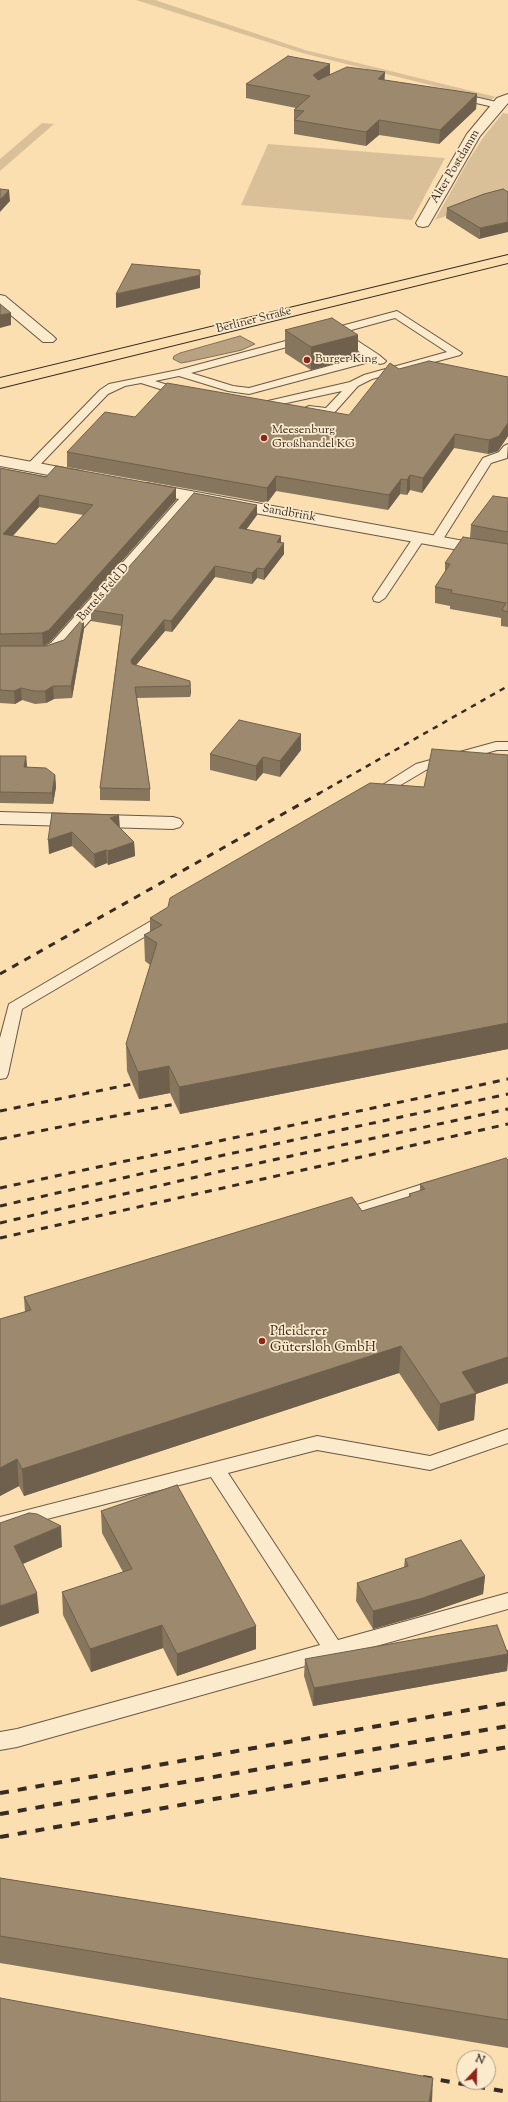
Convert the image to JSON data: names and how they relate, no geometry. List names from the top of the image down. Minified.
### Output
{"streets":{"main road":["Berliner Straße"],"street":["Alter Postdamm","Sandbrink","Bartels Feld D"]},"crossings":[["Sandbrink","Bartels Feld D"]],"places":["Burger King","Meesenburg Großhandel KG","Pfleiderer Gütersloh GmbH"],"north":"top"}
